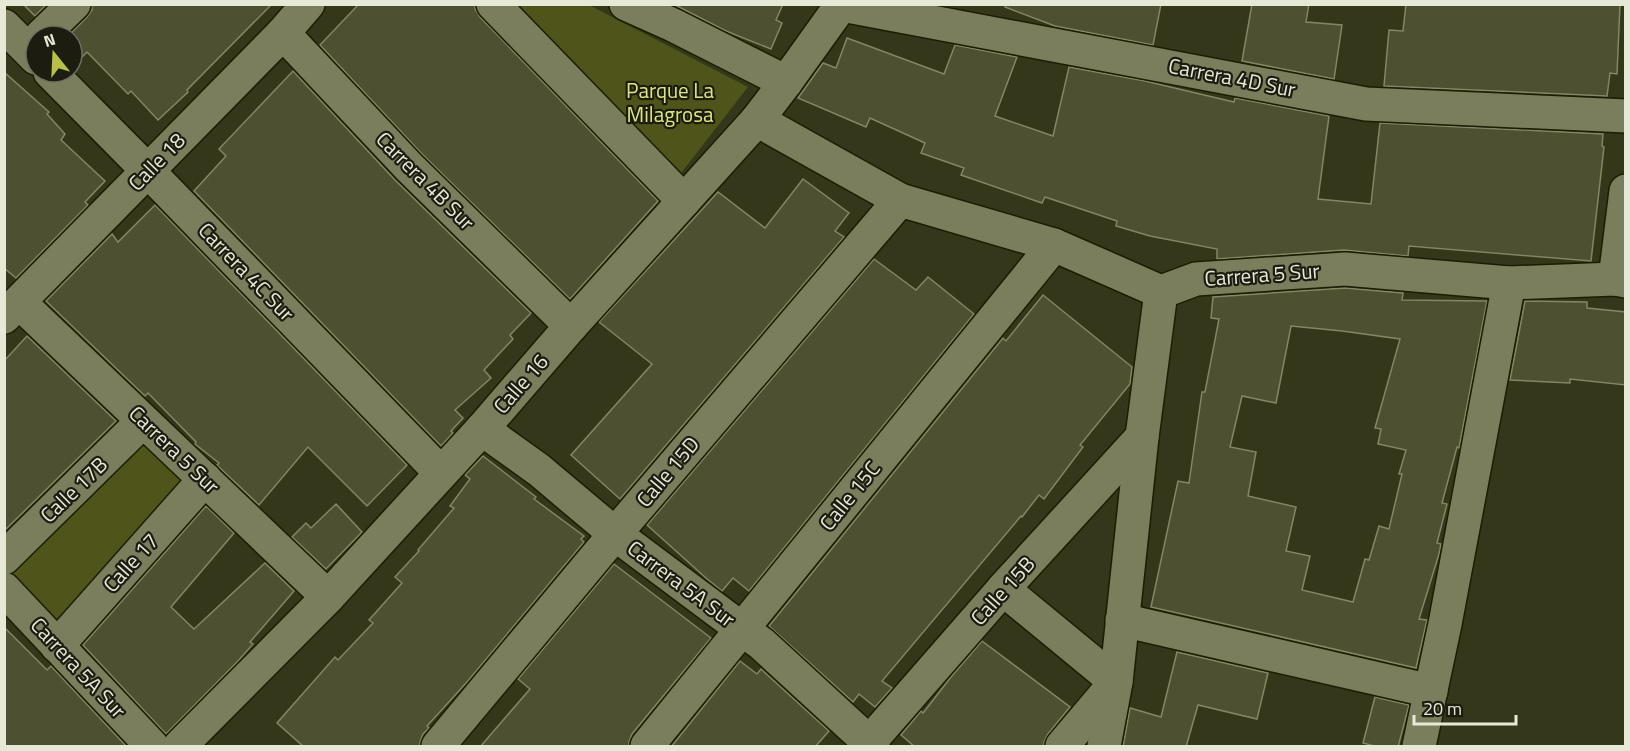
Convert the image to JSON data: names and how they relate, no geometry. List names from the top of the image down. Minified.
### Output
{"streets":{"street":["Carrera 4D Sur","Calle 18","Carrera 4B Sur","Carrera 4C Sur","Carrera 5 Sur","Calle 16","Calle 15D","Calle 17B","Calle 15C","Calle 17","Carrera 5A Sur","Calle 15B"]},"crossings":[["Carrera 4D Sur","Calle 16"],["Calle 18","Carrera 4B Sur"],["Calle 18","Carrera 4C Sur"],["Calle 18","Carrera 5 Sur"],["Carrera 4B Sur","Calle 16"],["Carrera 4C Sur","Calle 16"],["Carrera 5 Sur","Calle 16"],["Carrera 5 Sur","Calle 17B"],["Carrera 5 Sur","Calle 17"],["Calle 16","Carrera 5A Sur"],["Calle 15D","Carrera 5A Sur"],["Calle 15C","Carrera 5A Sur"],["Calle 17","Carrera 5A Sur"],["Carrera 5A Sur","Calle 15B"]],"parks":["Parque La Milagrosa"],"scale_bar":"20 m","north":"top"}
